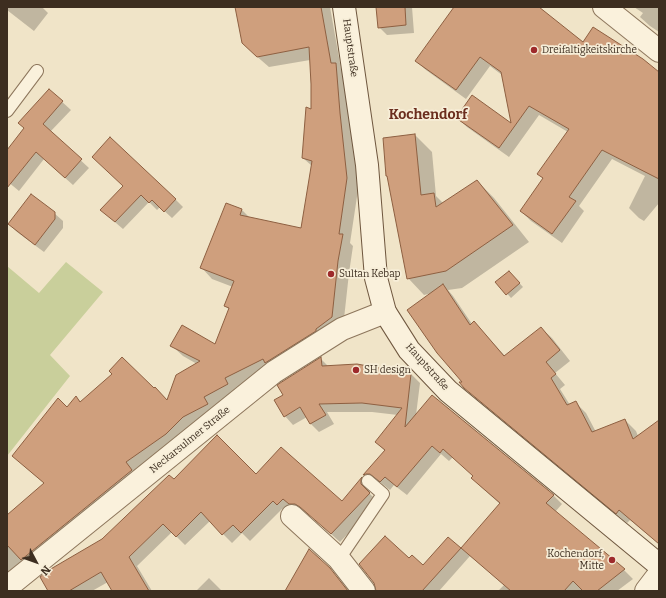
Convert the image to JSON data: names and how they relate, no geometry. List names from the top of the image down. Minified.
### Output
{"streets":{"main road":["Hauptstraße","Neckarsulmer Straße"]},"crossings":[["Hauptstraße","Neckarsulmer Straße"]],"districts":["Kochendorf"],"places":["Dreifaltigkeitskirche","Sultan Kebap","SH design","Kochendorf, Mitte"],"north":"bottom right"}
